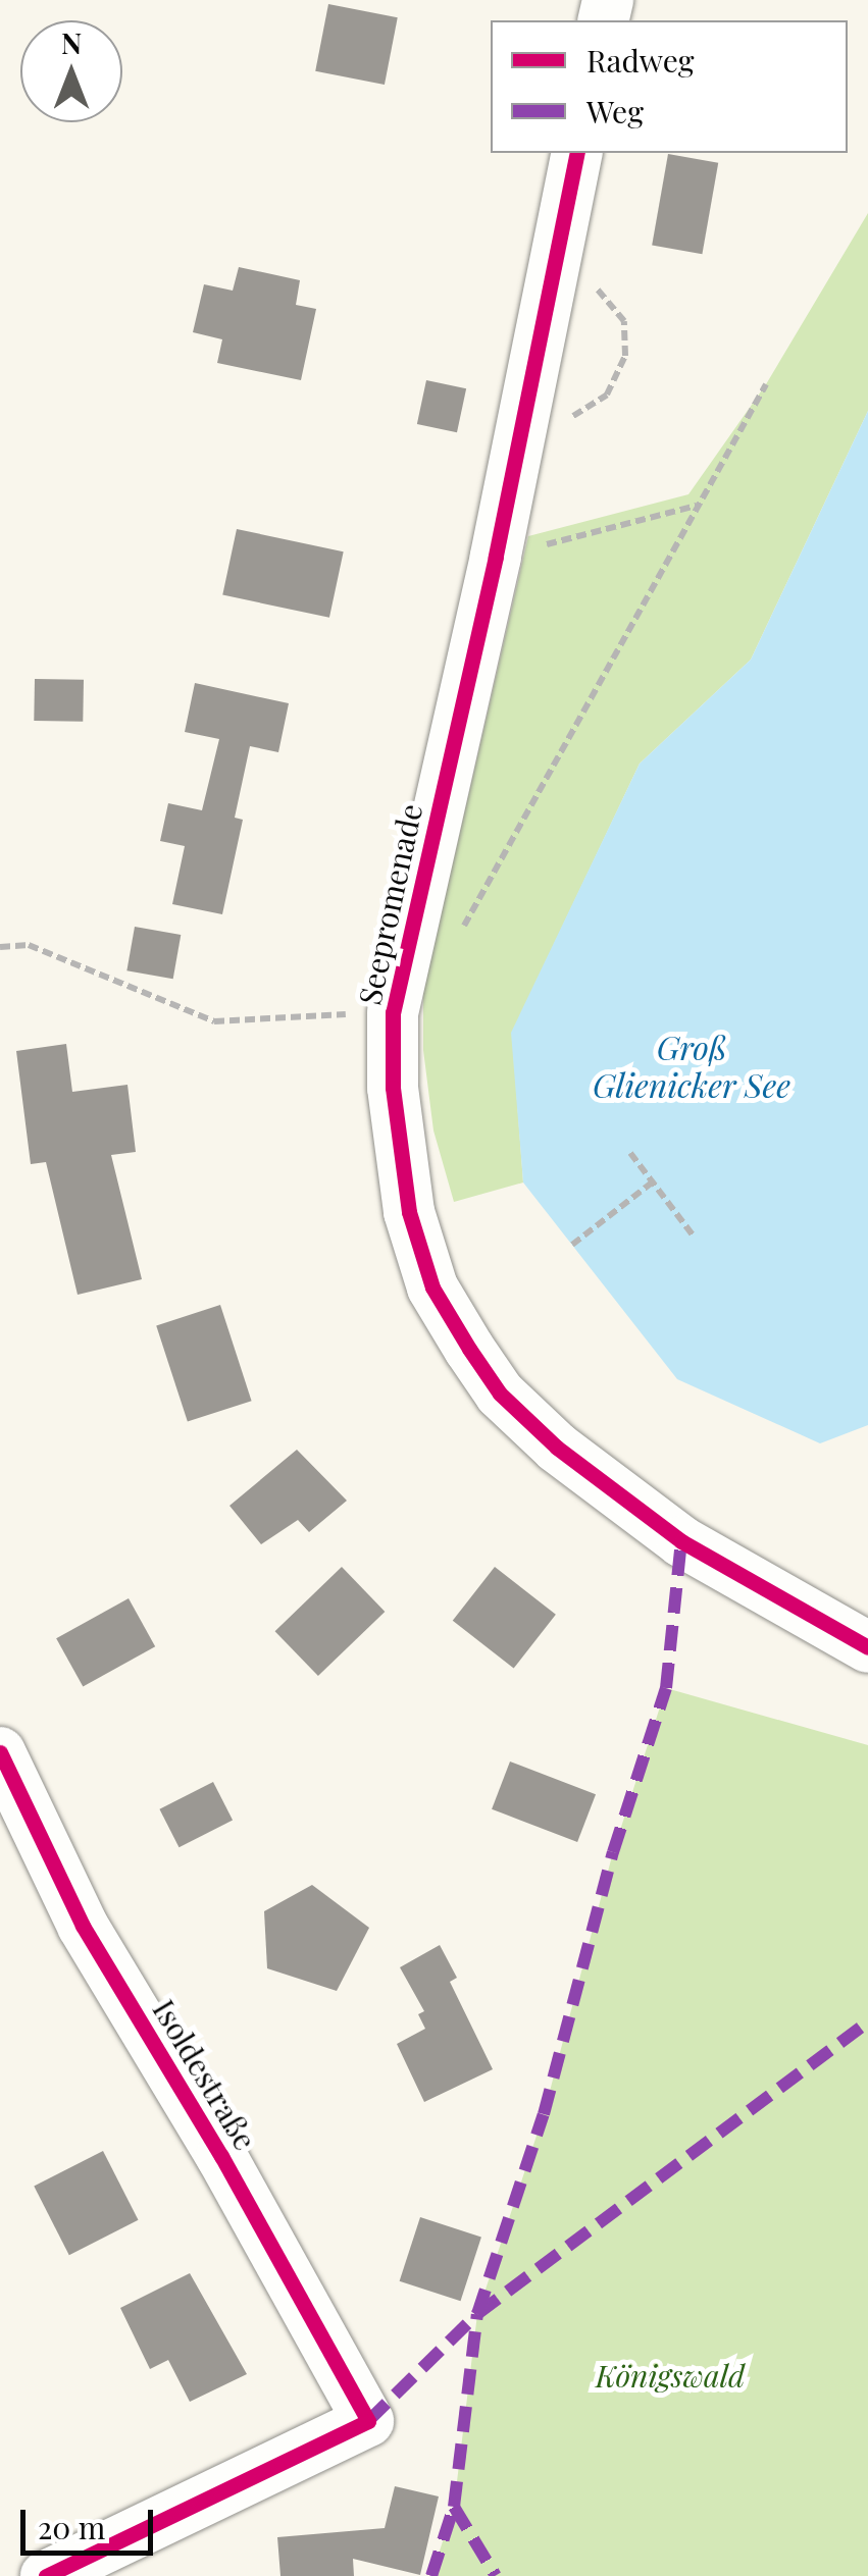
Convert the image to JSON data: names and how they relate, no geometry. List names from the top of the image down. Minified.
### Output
{"streets":{"street":["Seepromenade","Isoldestraße"]},"water":["Groß Glienicker See"],"parks":["Königswald"],"legend":["Radweg","Weg"],"scale_bar":"20 m","north":"top"}
